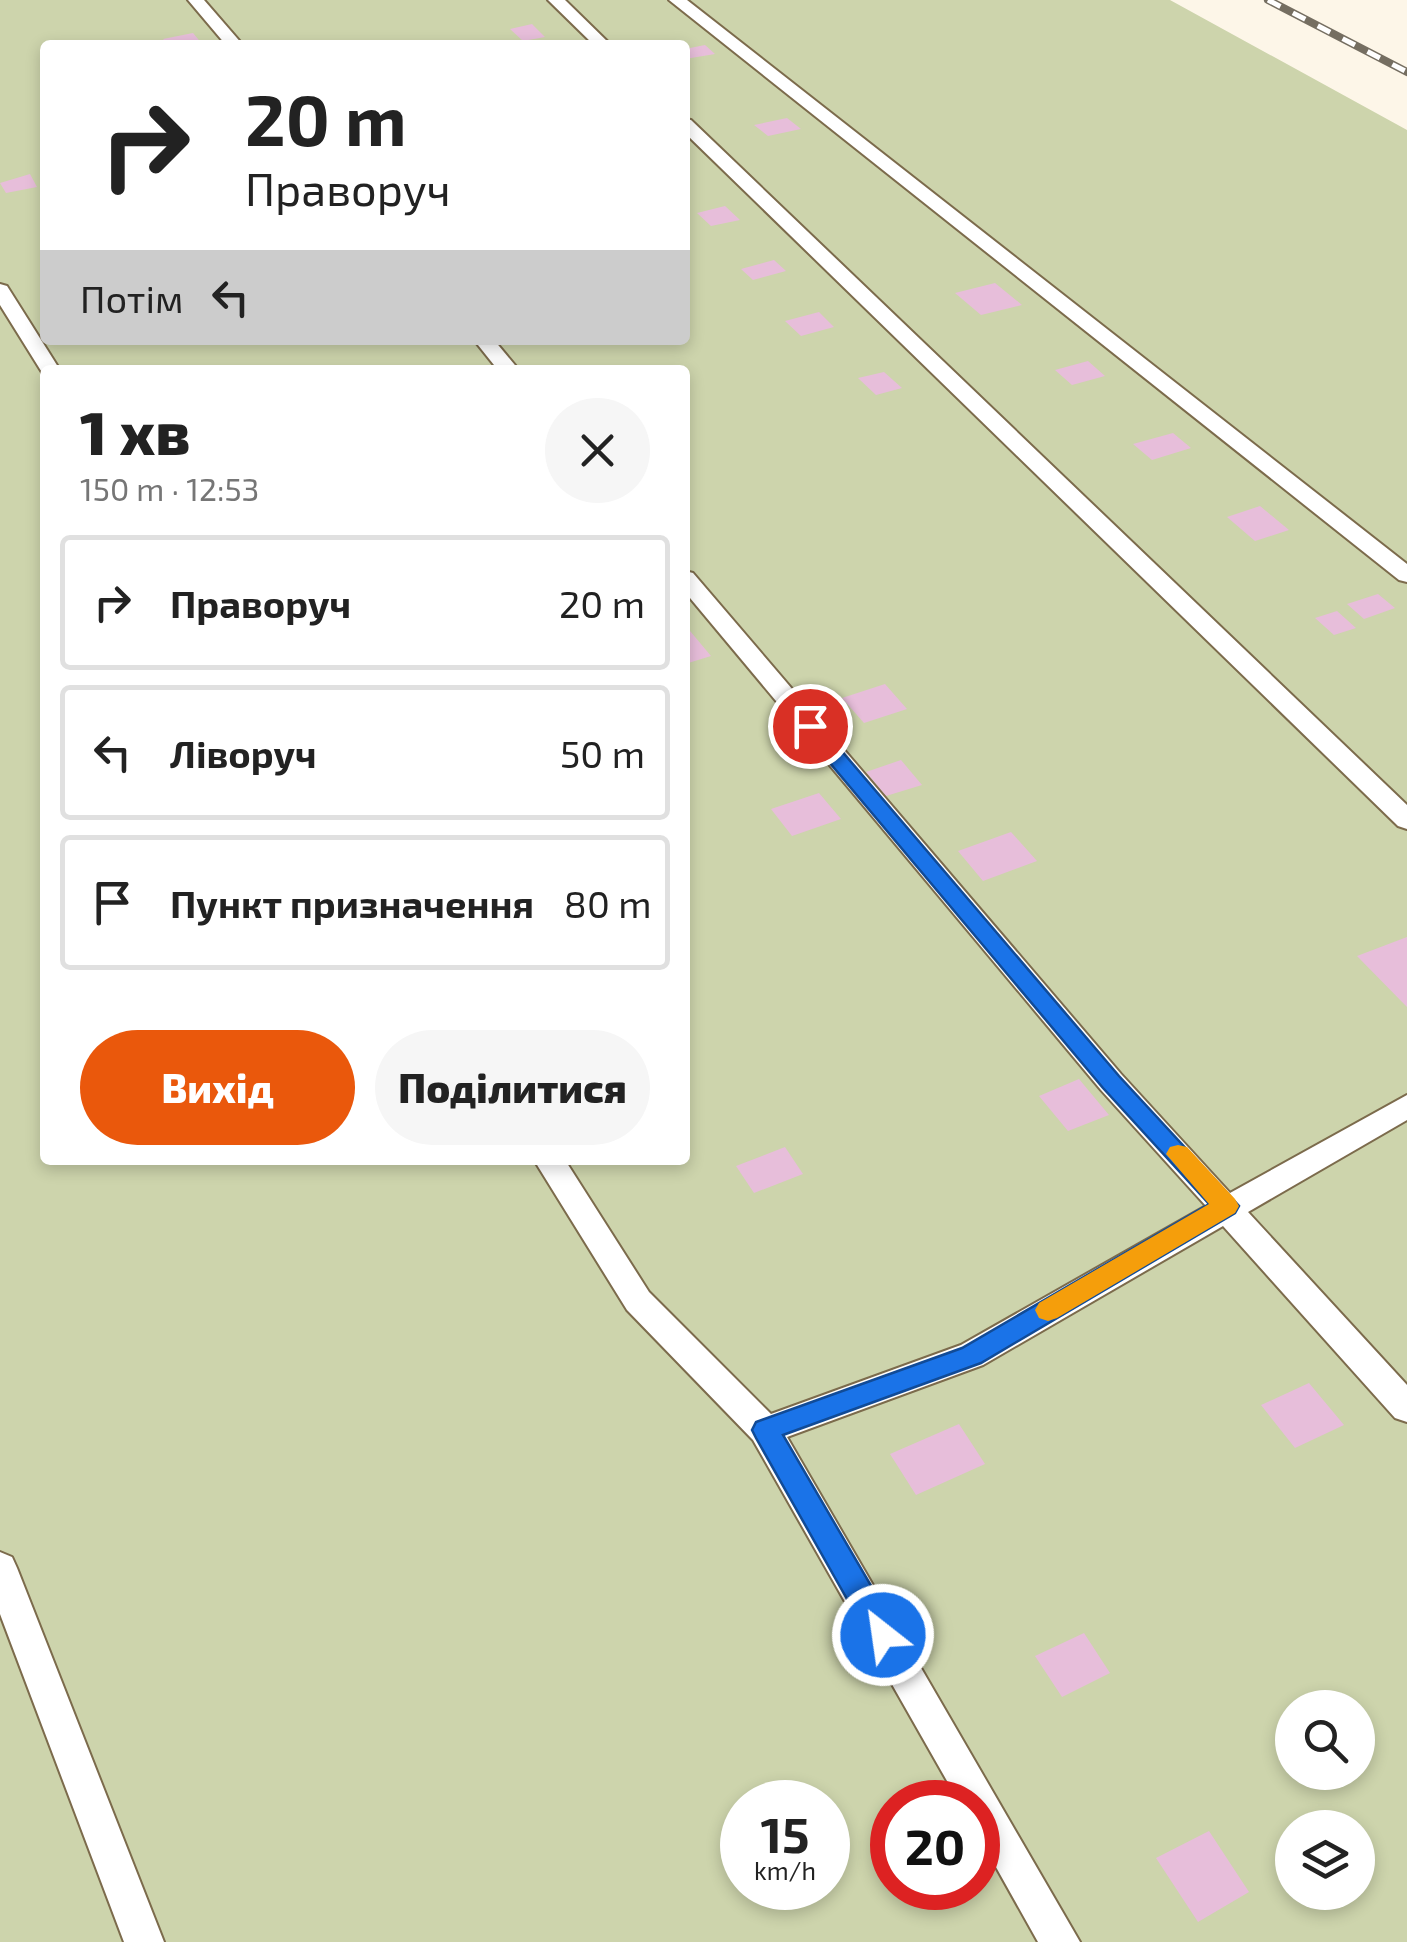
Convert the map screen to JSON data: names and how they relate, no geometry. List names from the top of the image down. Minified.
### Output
{"page":{"turn":["20 m","Праворуч"],"then":"Потім","heading":["1 хв","150 m · 12:53"],"list":[{"name":"Праворуч","value":"20 m"},{"name":"Ліворуч","value":"50 m"},{"name":"Пункт призначення","value":"80 m"}],"buttons":["Вихід","Поділитися"],"speed":"15 km/h","limit":"20"}}
